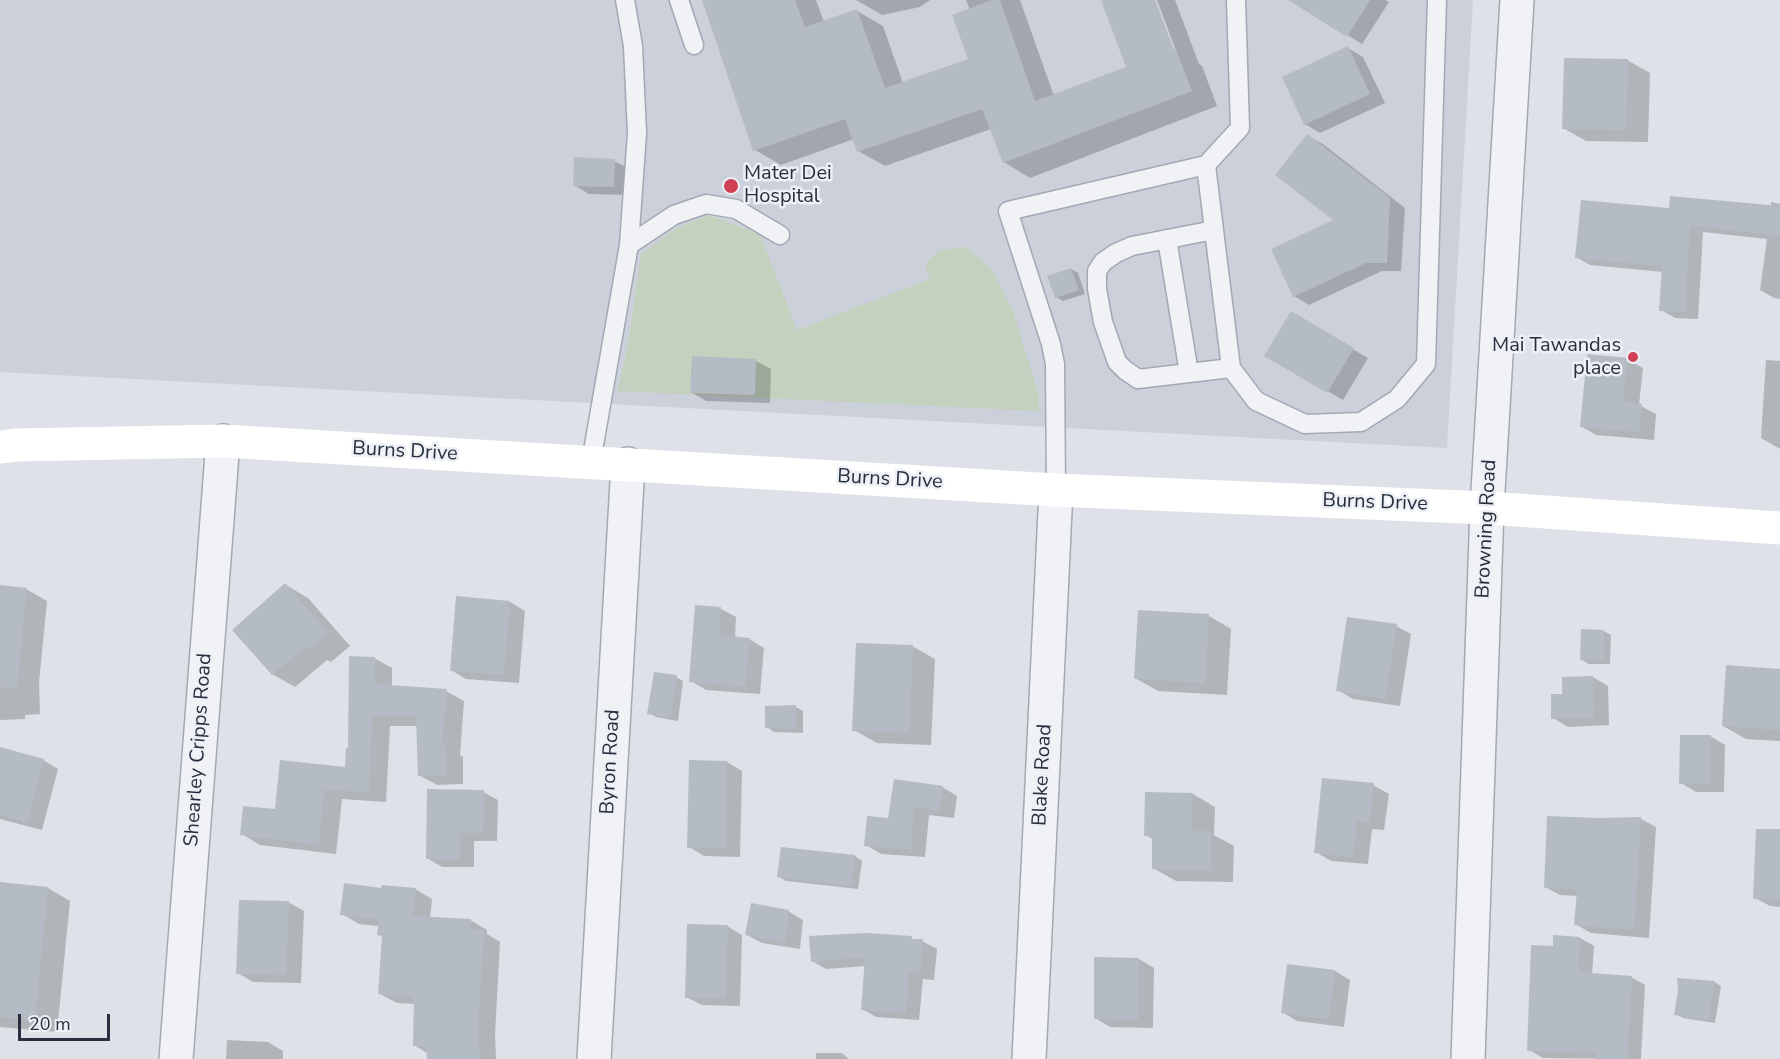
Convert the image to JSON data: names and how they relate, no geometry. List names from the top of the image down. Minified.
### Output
{"streets":{"main road":["Burns Drive"],"street":["Browning Road","Shearley Cripps Road","Byron Road","Blake Road"]},"crossings":[["Burns Drive","Browning Road"],["Burns Drive","Shearley Cripps Road"],["Burns Drive","Byron Road"],["Burns Drive","Blake Road"]],"places":["Mater Dei Hospital","Mai Tawandas place"],"scale_bar":"20 m"}
